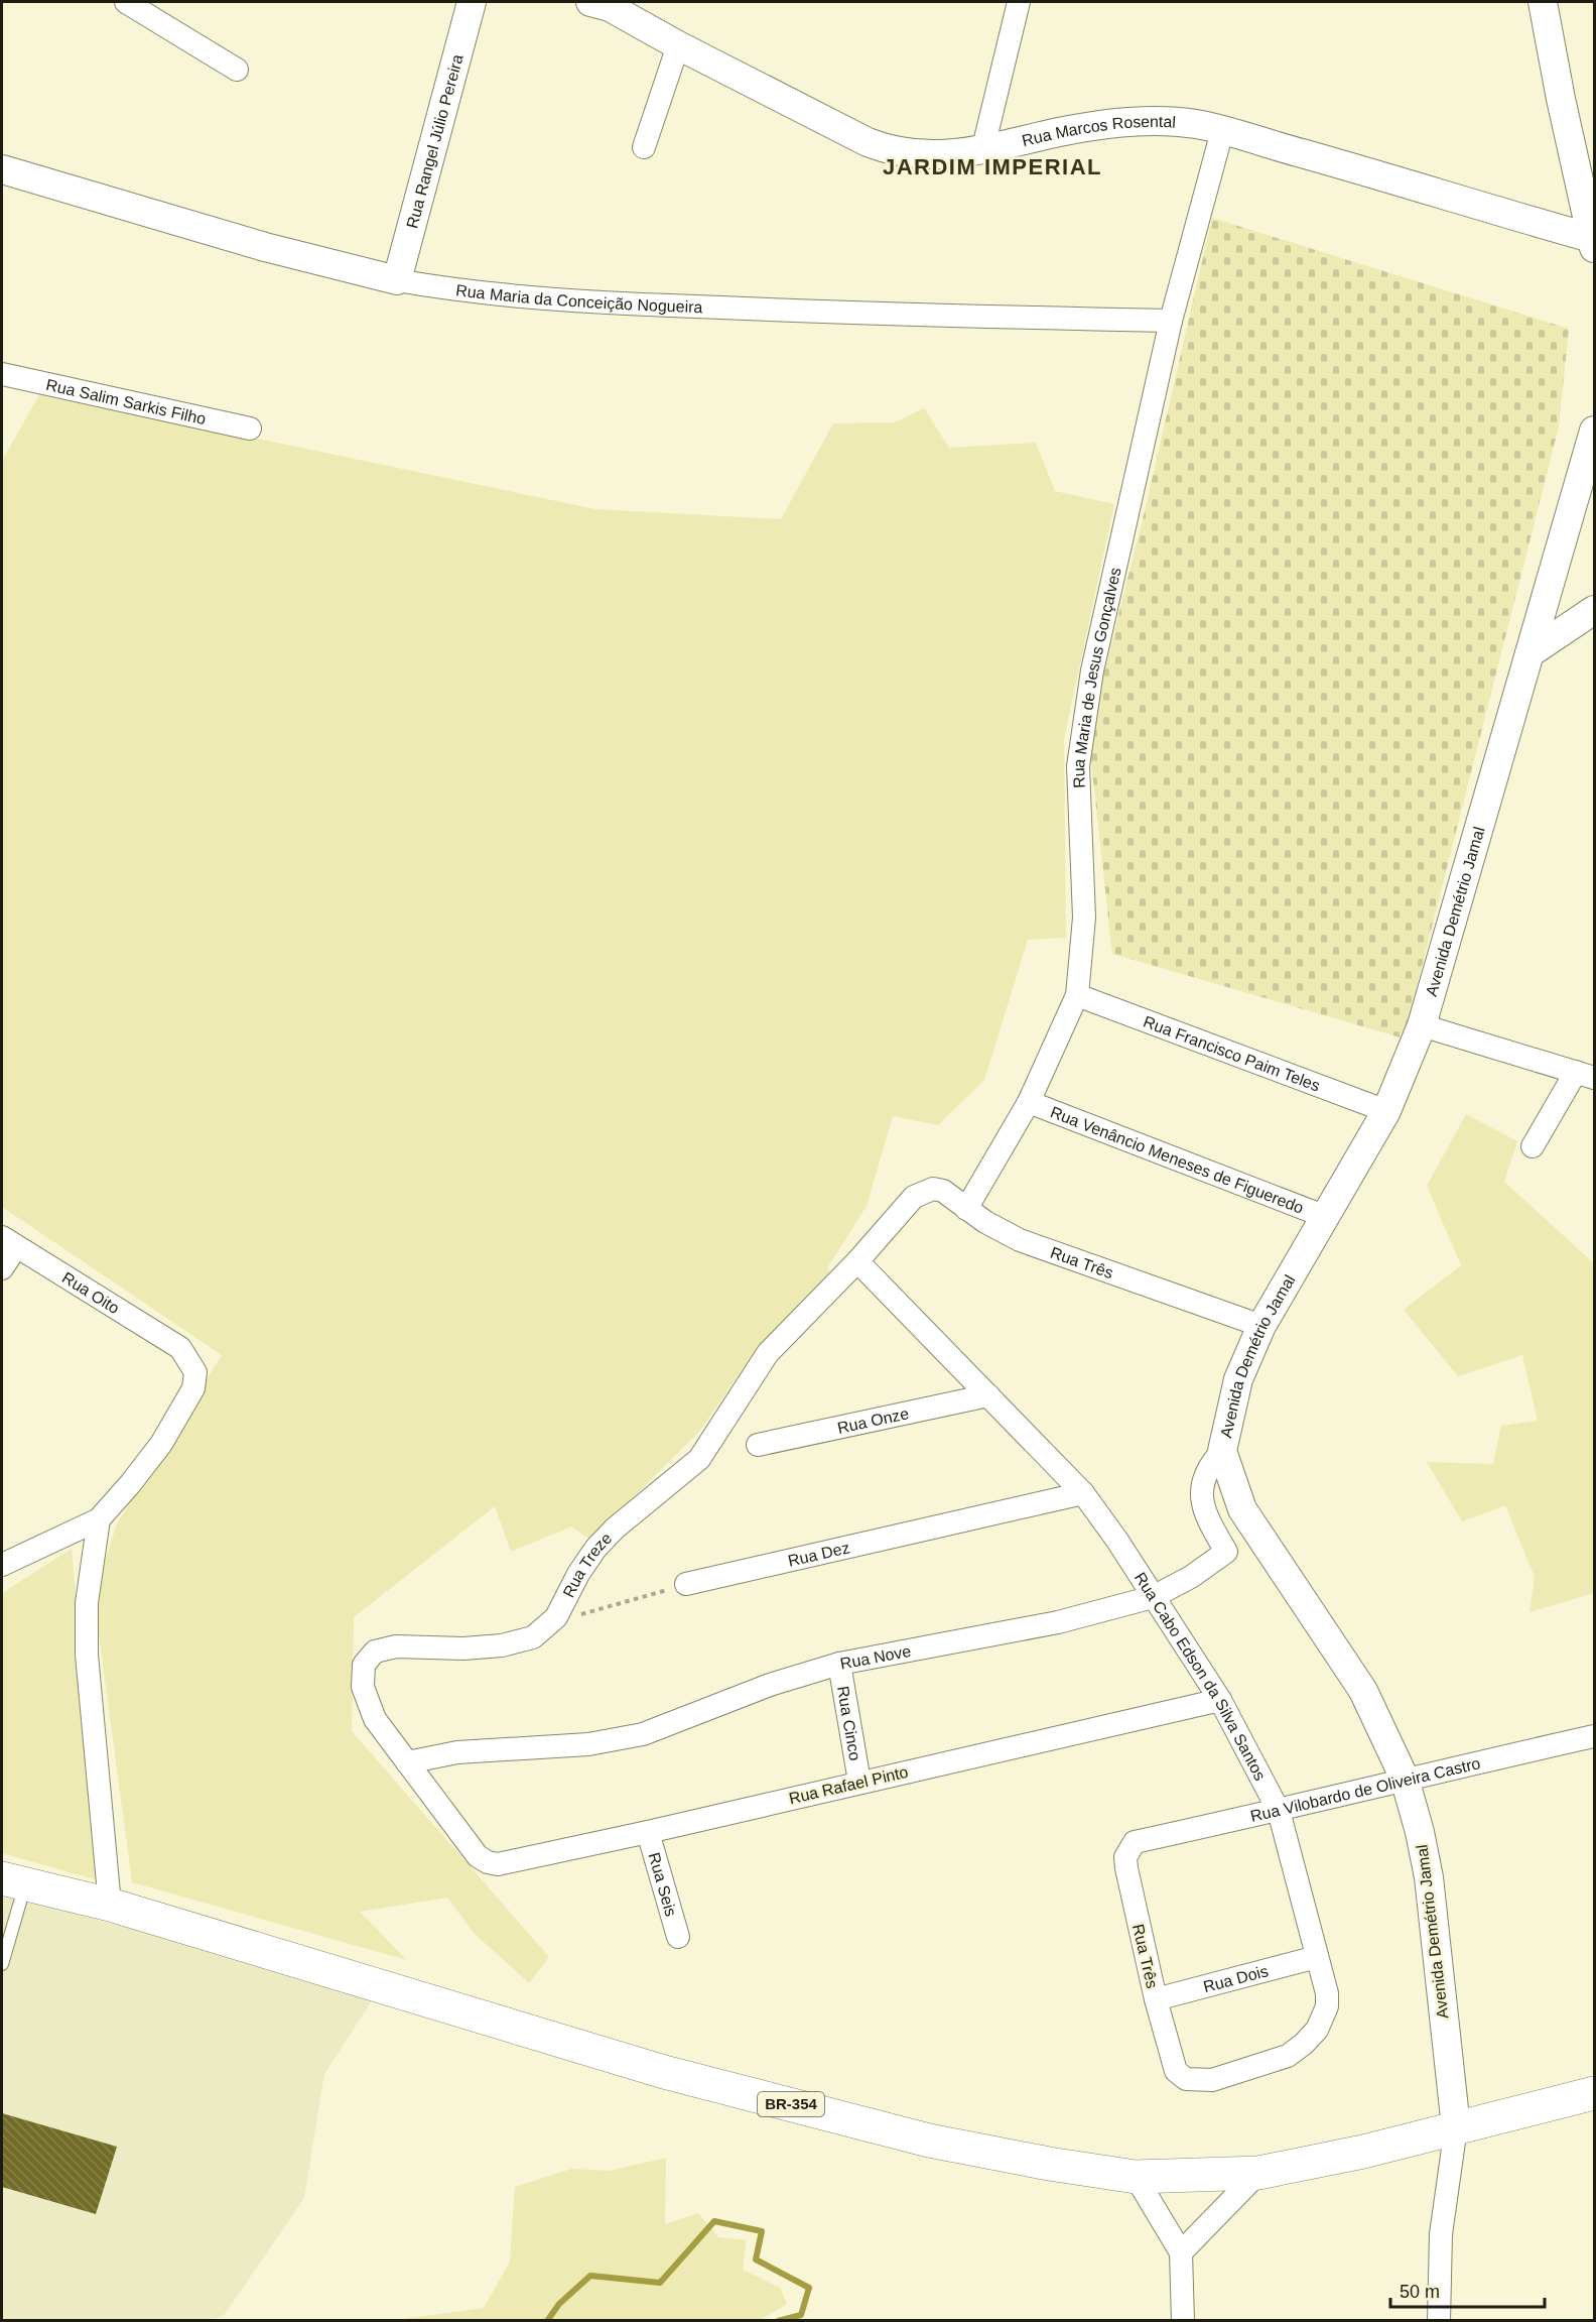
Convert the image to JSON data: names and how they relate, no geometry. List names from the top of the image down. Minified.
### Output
{"streets":{"highway":["BR-354"],"street":["Rua Marcos Rosental","Rua Rangel Júlio Pereira","Rua Maria da Conceição Nogueira","Rua Salim Sarkis Filho","Rua Maria de Jesus Gonçalves","Avenida Demétrio Jamal","Rua Francisco Paim Teles","Rua Venâncio Meneses de Figueredo","Rua Três","Rua Oito","Rua Onze","Rua Dez","Rua Treze","Rua Nove","Rua Cabo Edson da Silva Santos","Rua Cinco","Rua Rafael Pinto","Rua Vilobardo de Oliveira Castro","Rua Seis","Rua Dois"]},"crossings":[["Rua Marcos Rosental","Rua Maria de Jesus Gonçalves"],["Rua Rangel Júlio Pereira","Rua Maria da Conceição Nogueira"],["Rua Maria da Conceição Nogueira","Rua Maria de Jesus Gonçalves"],["Rua Maria de Jesus Gonçalves","Rua Francisco Paim Teles"],["Rua Maria de Jesus Gonçalves","Rua Venâncio Meneses de Figueredo"],["Rua Maria de Jesus Gonçalves","Rua Três"],["Avenida Demétrio Jamal","Rua Francisco Paim Teles"],["Avenida Demétrio Jamal","Rua Venâncio Meneses de Figueredo"],["Avenida Demétrio Jamal","Rua Três"],["Avenida Demétrio Jamal","Rua Nove"],["Avenida Demétrio Jamal","Rua Vilobardo de Oliveira Castro"],["Avenida Demétrio Jamal","BR-354"],["Rua Três","Rua Treze"],["Rua Três","Rua Cabo Edson da Silva Santos"],["Rua Três","Rua Vilobardo de Oliveira Castro"],["Rua Três","Rua Dois"],["Rua Onze","Rua Cabo Edson da Silva Santos"],["Rua Dez","Rua Cabo Edson da Silva Santos"],["Rua Treze","Rua Nove"],["Rua Treze","Rua Cabo Edson da Silva Santos"],["Rua Treze","Rua Rafael Pinto"],["Rua Nove","Rua Cabo Edson da Silva Santos"],["Rua Nove","Rua Cinco"],["Rua Cabo Edson da Silva Santos","Rua Rafael Pinto"],["Rua Cabo Edson da Silva Santos","Rua Vilobardo de Oliveira Castro"],["Rua Cabo Edson da Silva Santos","Rua Dois"],["Rua Cinco","Rua Rafael Pinto"],["Rua Rafael Pinto","Rua Seis"]],"districts":["JARDIM IMPERIAL"],"scale_bar":"50 m"}
